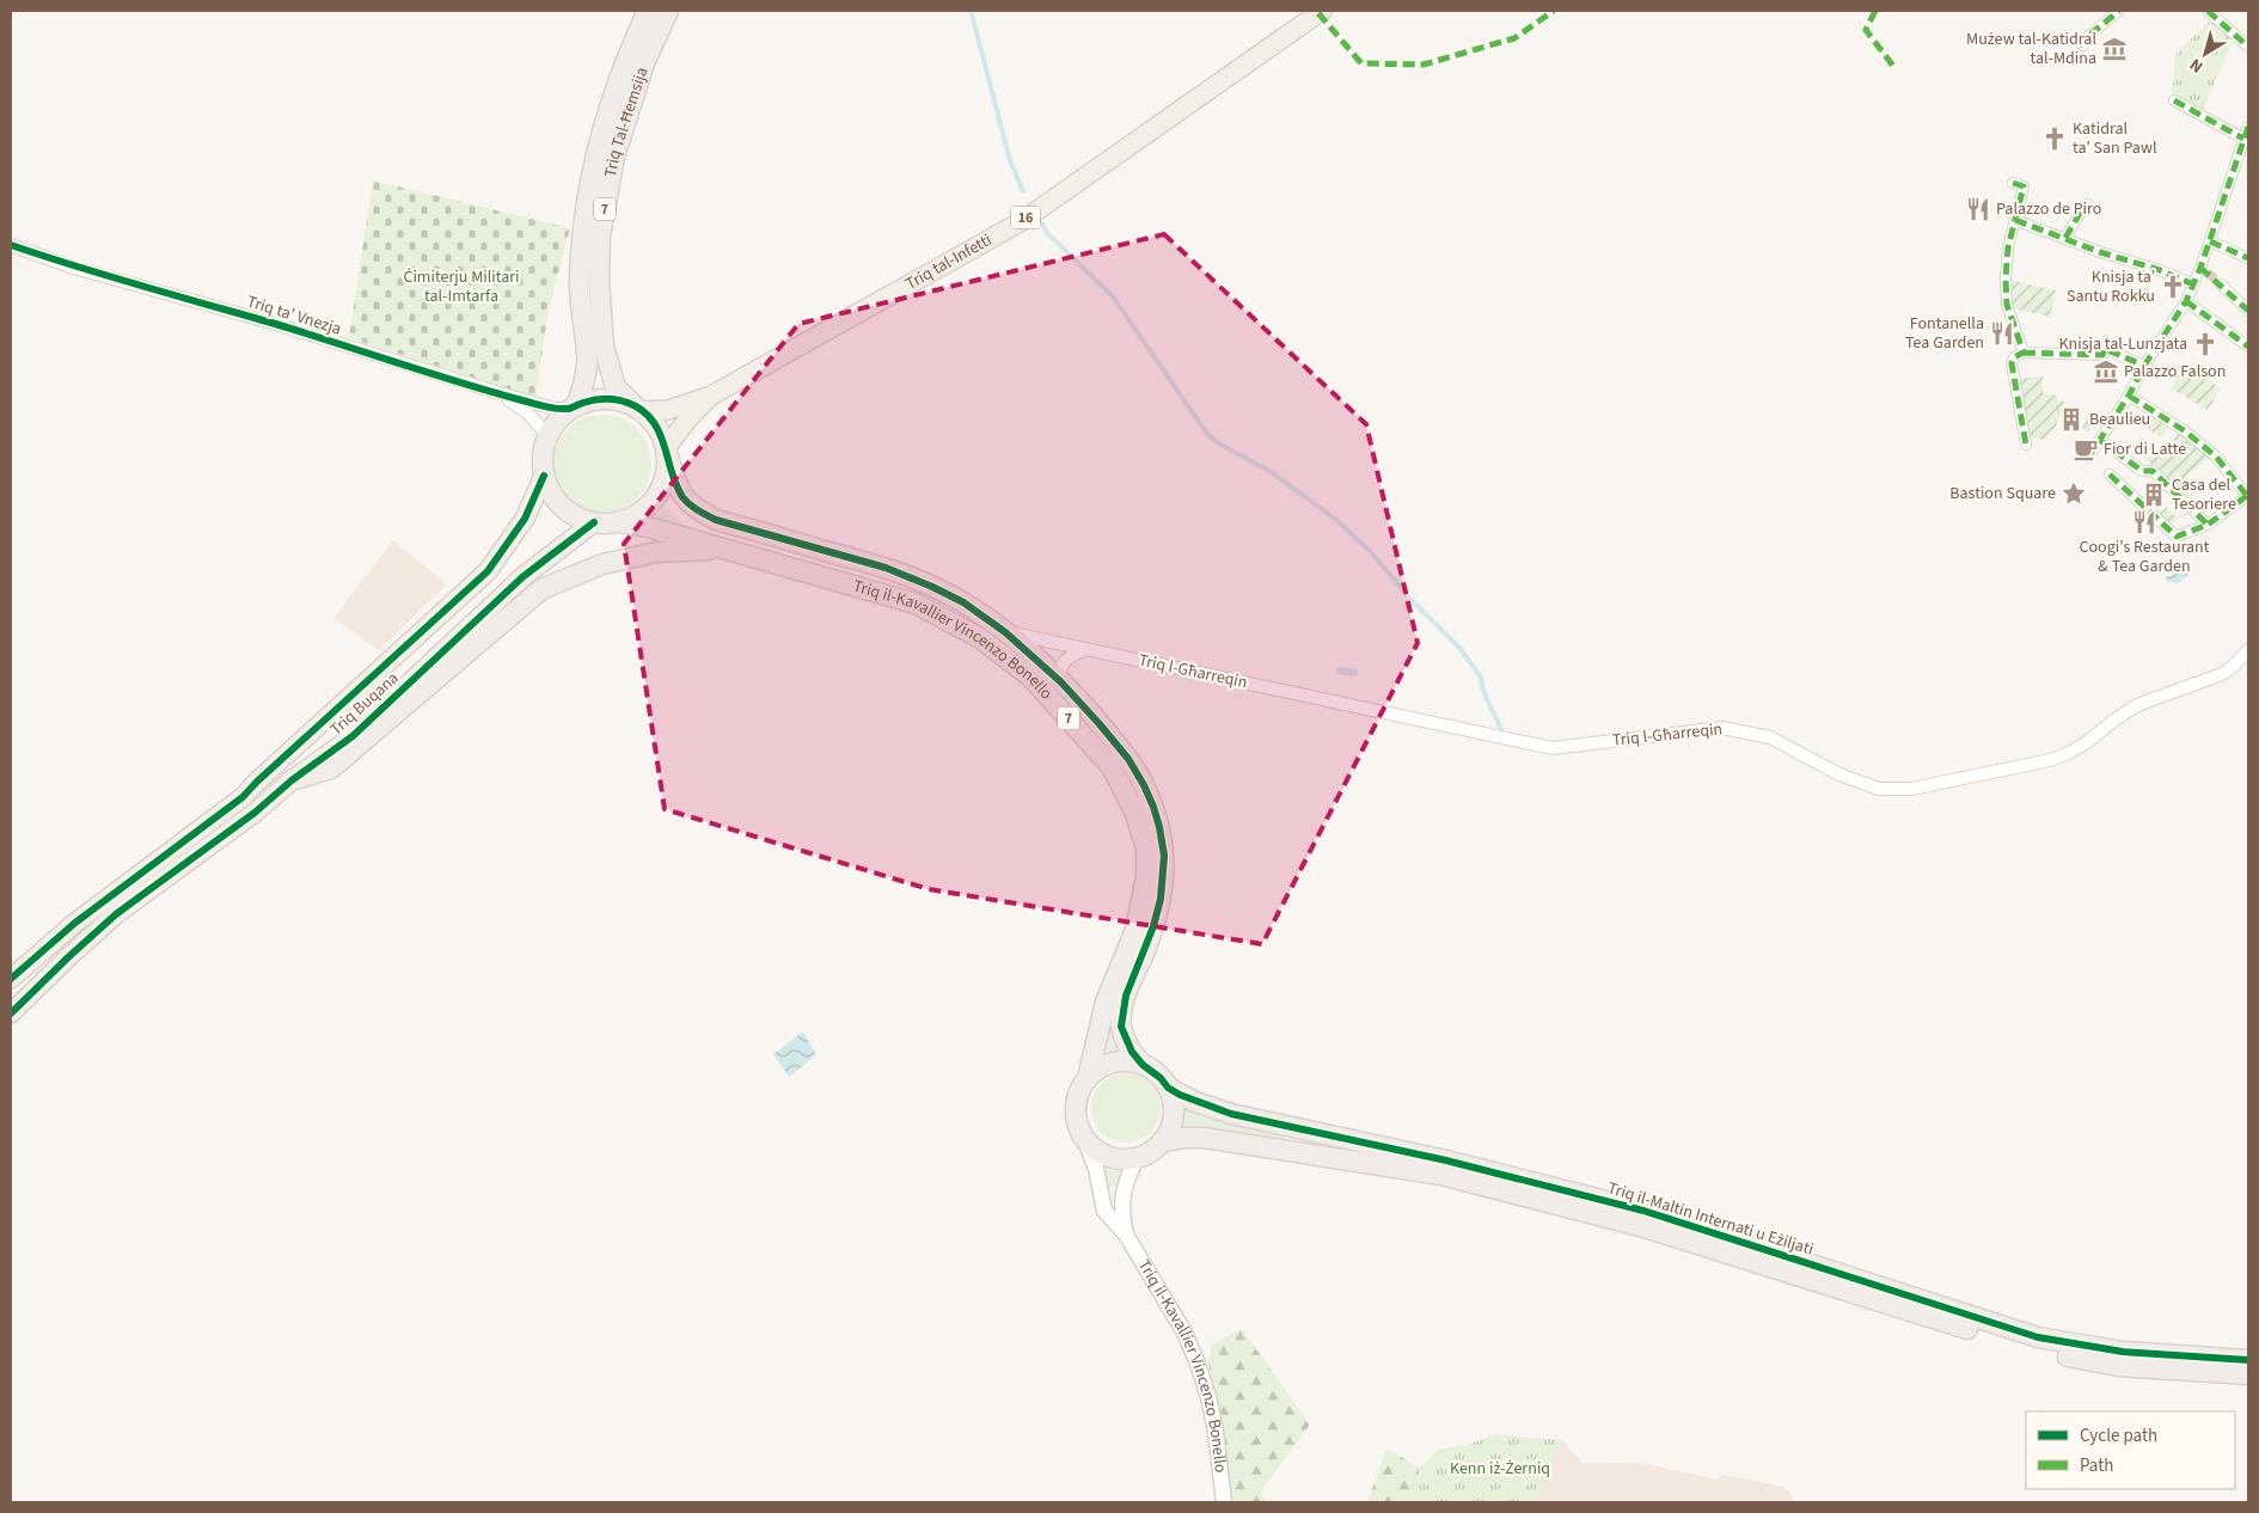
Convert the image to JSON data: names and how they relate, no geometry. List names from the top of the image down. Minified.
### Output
{"streets":{"highway":["Triq Tal-Ħemsija","7","Triq il-Kavallier Vincenzo Bonello","Triq il-Maltin Internati u Eżiljati"],"main road":["16","Triq tal-Infetti","Triq Buqana"],"street":["Triq ta' Vnezja","Triq l-Għarreqin"]},"crossings":[["Triq Tal-Ħemsija","7"],["Triq Tal-Ħemsija","Triq tal-Infetti"],["Triq Tal-Ħemsija","Triq ta' Vnezja"],["Triq Tal-Ħemsija","Triq il-Kavallier Vincenzo Bonello"],["Triq Tal-Ħemsija","Triq Buqana"],["7","Triq tal-Infetti"],["7","Triq ta' Vnezja"],["7","Triq il-Kavallier Vincenzo Bonello"],["7","Triq Buqana"],["7","Triq il-Maltin Internati u Eżiljati"],["Triq tal-Infetti","Triq ta' Vnezja"],["Triq tal-Infetti","Triq il-Kavallier Vincenzo Bonello"],["Triq tal-Infetti","Triq Buqana"],["Triq ta' Vnezja","Triq il-Kavallier Vincenzo Bonello"],["Triq ta' Vnezja","Triq Buqana"],["Triq il-Kavallier Vincenzo Bonello","Triq l-Għarreqin"],["Triq il-Kavallier Vincenzo Bonello","Triq Buqana"],["Triq il-Kavallier Vincenzo Bonello","Triq il-Maltin Internati u Eżiljati"]],"parks":["Ċimiterju Militari tal-Imtarfa","Kenn iż-Żerniq"],"places":{"museum":["Mużew tal-Katidral tal-Mdina","Palazzo Falson"],"church":["Katidral ta’ San Pawl","Knisja ta’ Santu Rokku","Knisja tal-Lunzjata"],"restaurant":["Palazzo de Piro","Fontanella Tea Garden","Coogi's Restaurant & Tea Garden"],"building":["Beaulieu","Casa del Tesoriere"],"cafe":["Fior di Latte"],"place":["Bastion Square"]},"legend":["Cycle path","Path"],"north":"bottom left"}
